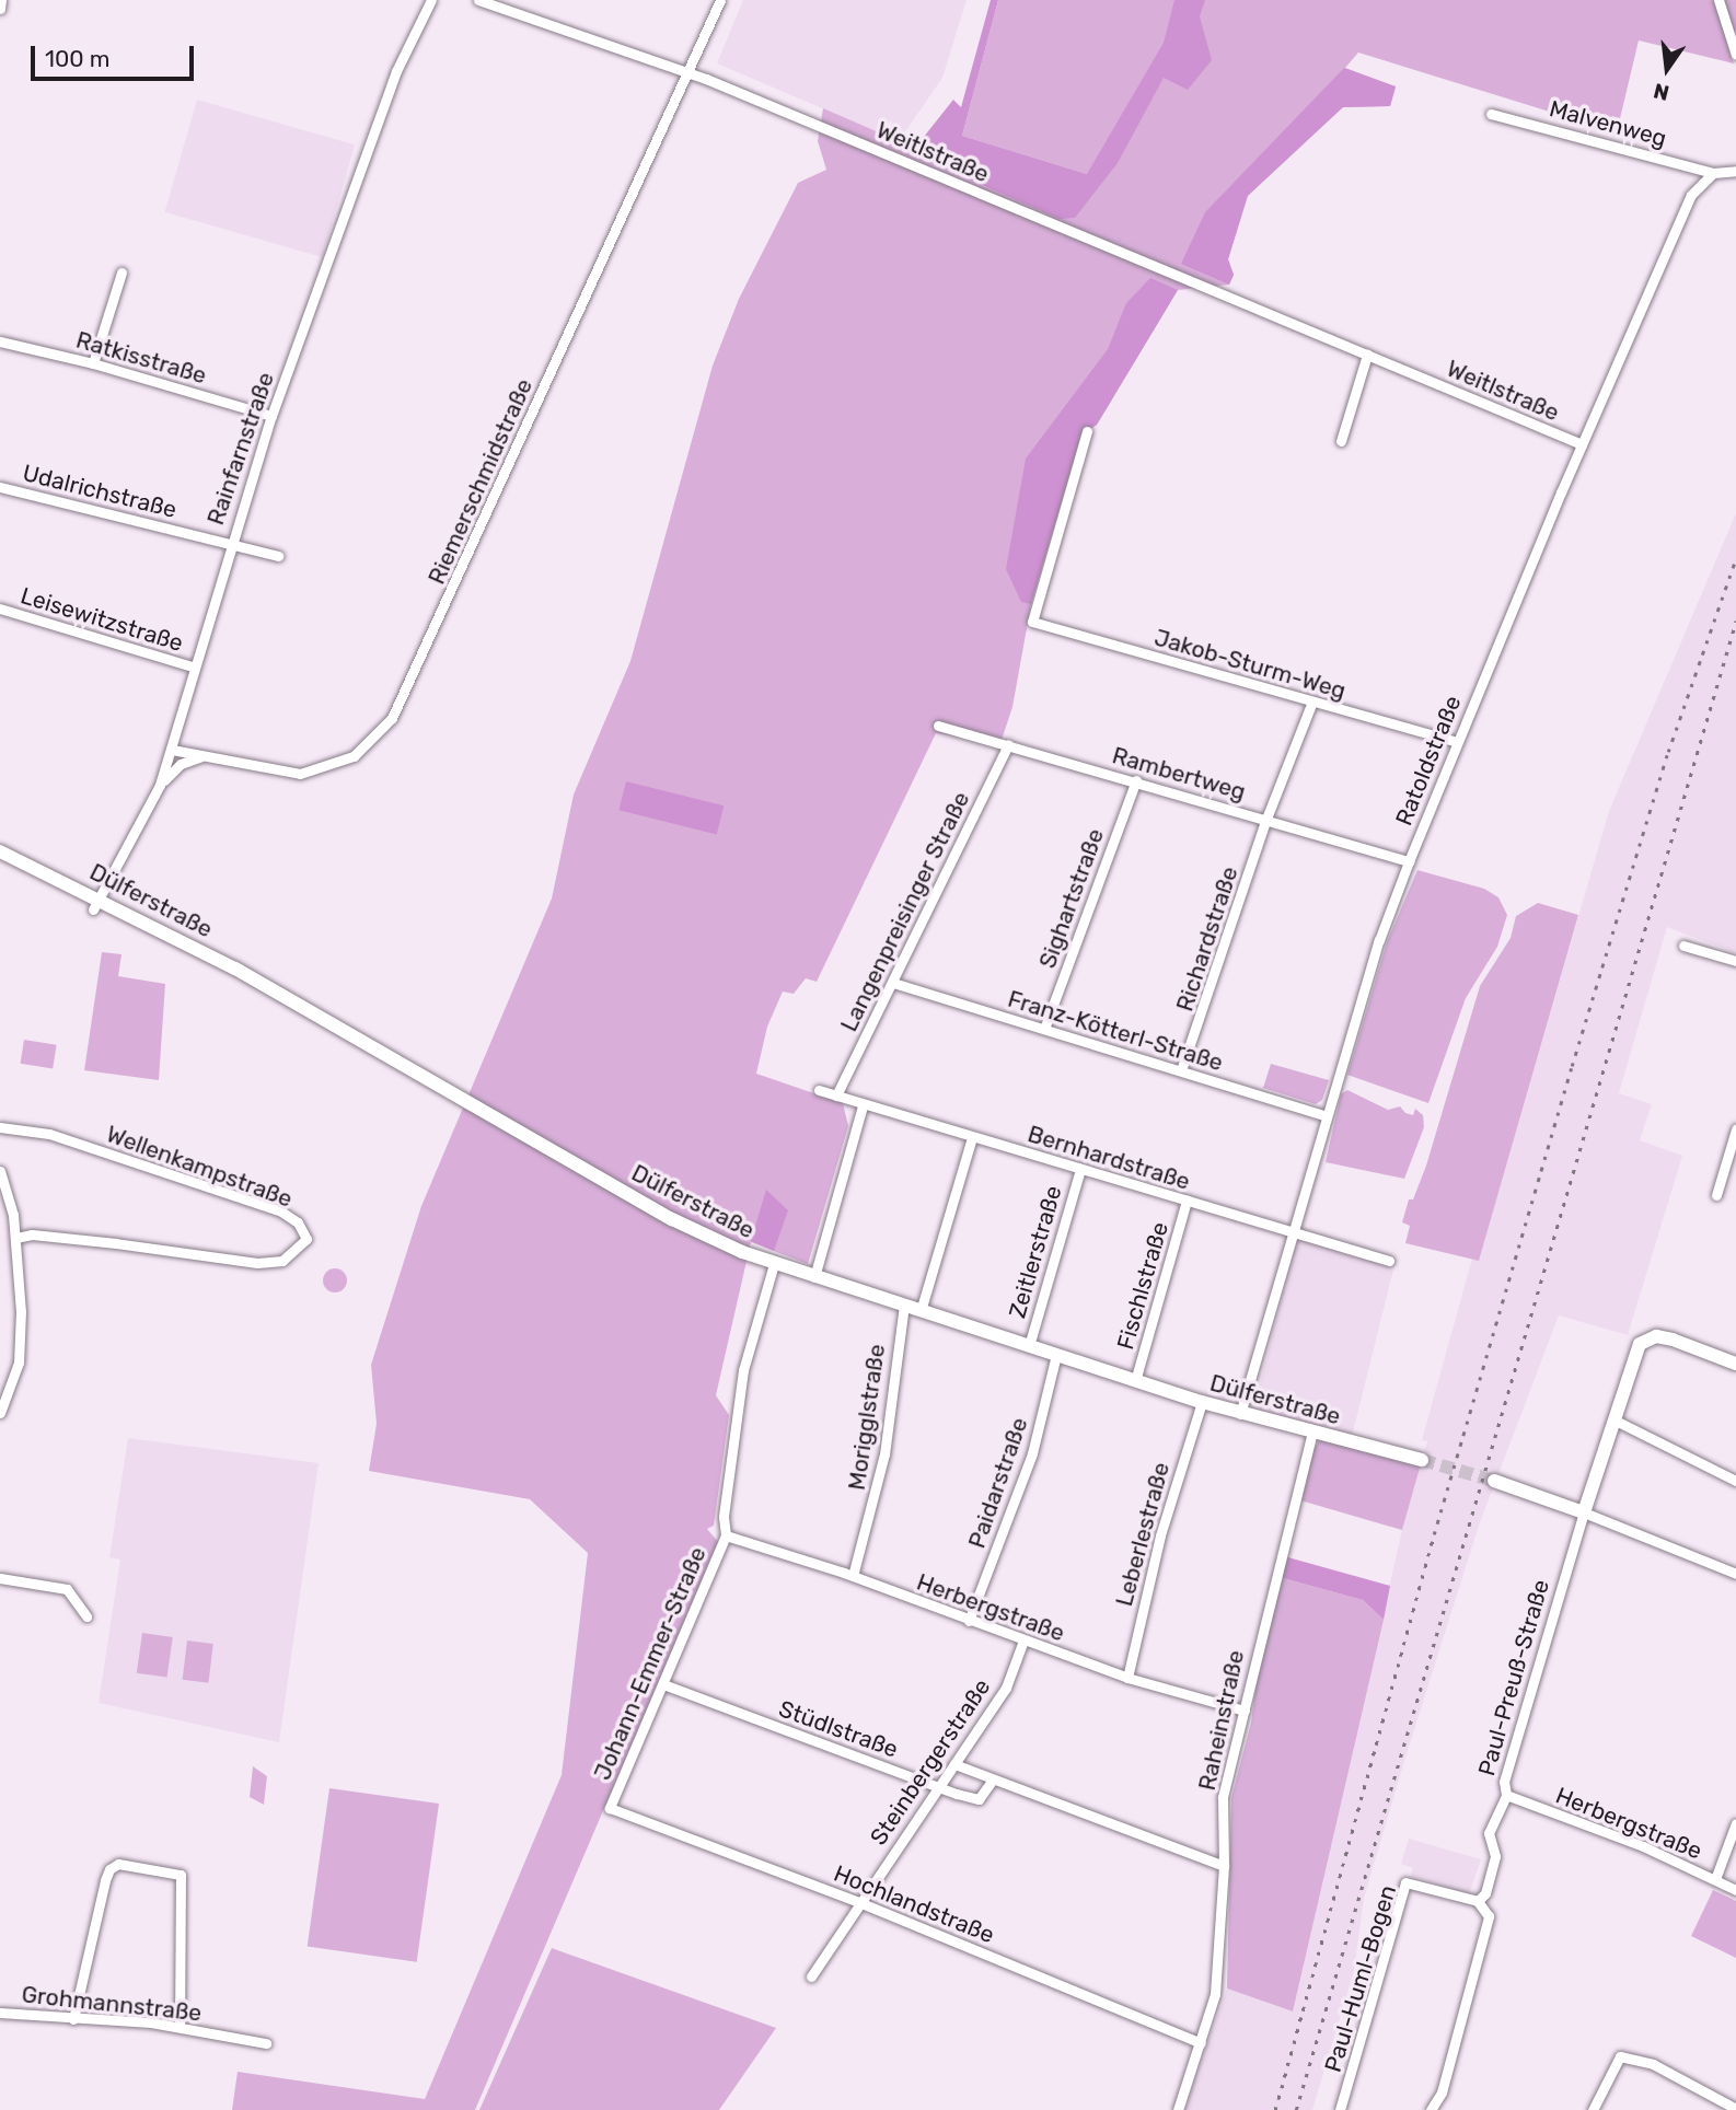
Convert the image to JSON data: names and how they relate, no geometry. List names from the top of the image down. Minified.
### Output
{"streets":{"main road":["Dülferstraße","Paul-Preuß-Straße"],"street":["Malvenweg","Weitlstraße","Ratkisstraße","Rainfarnstraße","Riemerschmidstraße","Udalrichstraße","Leisewitzstraße","Jakob-Sturm-Weg","Ratoldstraße","Rambertweg","Sighartstraße","Langenpreisinger Straße","Richardstraße","Franz-Kötterl-Straße","Bernhardstraße","Wellenkampstraße","Zeitlerstraße","Fischlstraße","Morigglstraße","Paidarstraße","Leberlestraße","Herbergstraße","Johann-Emmer-Straße","Raheinstraße","Stüdlstraße","Steinbergerstraße","Hochlandstraße","Paul-Huml-Bogen","Grohmannstraße"]},"crossings":[["Malvenweg","Ratoldstraße"],["Weitlstraße","Riemerschmidstraße"],["Weitlstraße","Ratoldstraße"],["Ratkisstraße","Rainfarnstraße"],["Rainfarnstraße","Riemerschmidstraße"],["Rainfarnstraße","Udalrichstraße"],["Rainfarnstraße","Leisewitzstraße"],["Rainfarnstraße","Dülferstraße"],["Jakob-Sturm-Weg","Ratoldstraße"],["Jakob-Sturm-Weg","Richardstraße"],["Ratoldstraße","Rambertweg"],["Ratoldstraße","Dülferstraße"],["Ratoldstraße","Franz-Kötterl-Straße"],["Ratoldstraße","Bernhardstraße"],["Rambertweg","Sighartstraße"],["Rambertweg","Langenpreisinger Straße"],["Rambertweg","Richardstraße"],["Sighartstraße","Franz-Kötterl-Straße"],["Dülferstraße","Zeitlerstraße"],["Dülferstraße","Fischlstraße"],["Dülferstraße","Morigglstraße"],["Dülferstraße","Paidarstraße"],["Dülferstraße","Leberlestraße"],["Dülferstraße","Johann-Emmer-Straße"],["Dülferstraße","Raheinstraße"],["Langenpreisinger Straße","Franz-Kötterl-Straße"],["Langenpreisinger Straße","Bernhardstraße"],["Richardstraße","Franz-Kötterl-Straße"],["Bernhardstraße","Zeitlerstraße"],["Bernhardstraße","Fischlstraße"],["Morigglstraße","Herbergstraße"],["Paidarstraße","Herbergstraße"],["Leberlestraße","Herbergstraße"],["Herbergstraße","Johann-Emmer-Straße"],["Herbergstraße","Paul-Preuß-Straße"],["Herbergstraße","Raheinstraße"],["Herbergstraße","Steinbergerstraße"],["Johann-Emmer-Straße","Stüdlstraße"],["Johann-Emmer-Straße","Hochlandstraße"],["Paul-Preuß-Straße","Paul-Huml-Bogen"],["Raheinstraße","Hochlandstraße"],["Stüdlstraße","Steinbergerstraße"],["Steinbergerstraße","Hochlandstraße"]],"scale_bar":"100 m","north":"bottom"}
